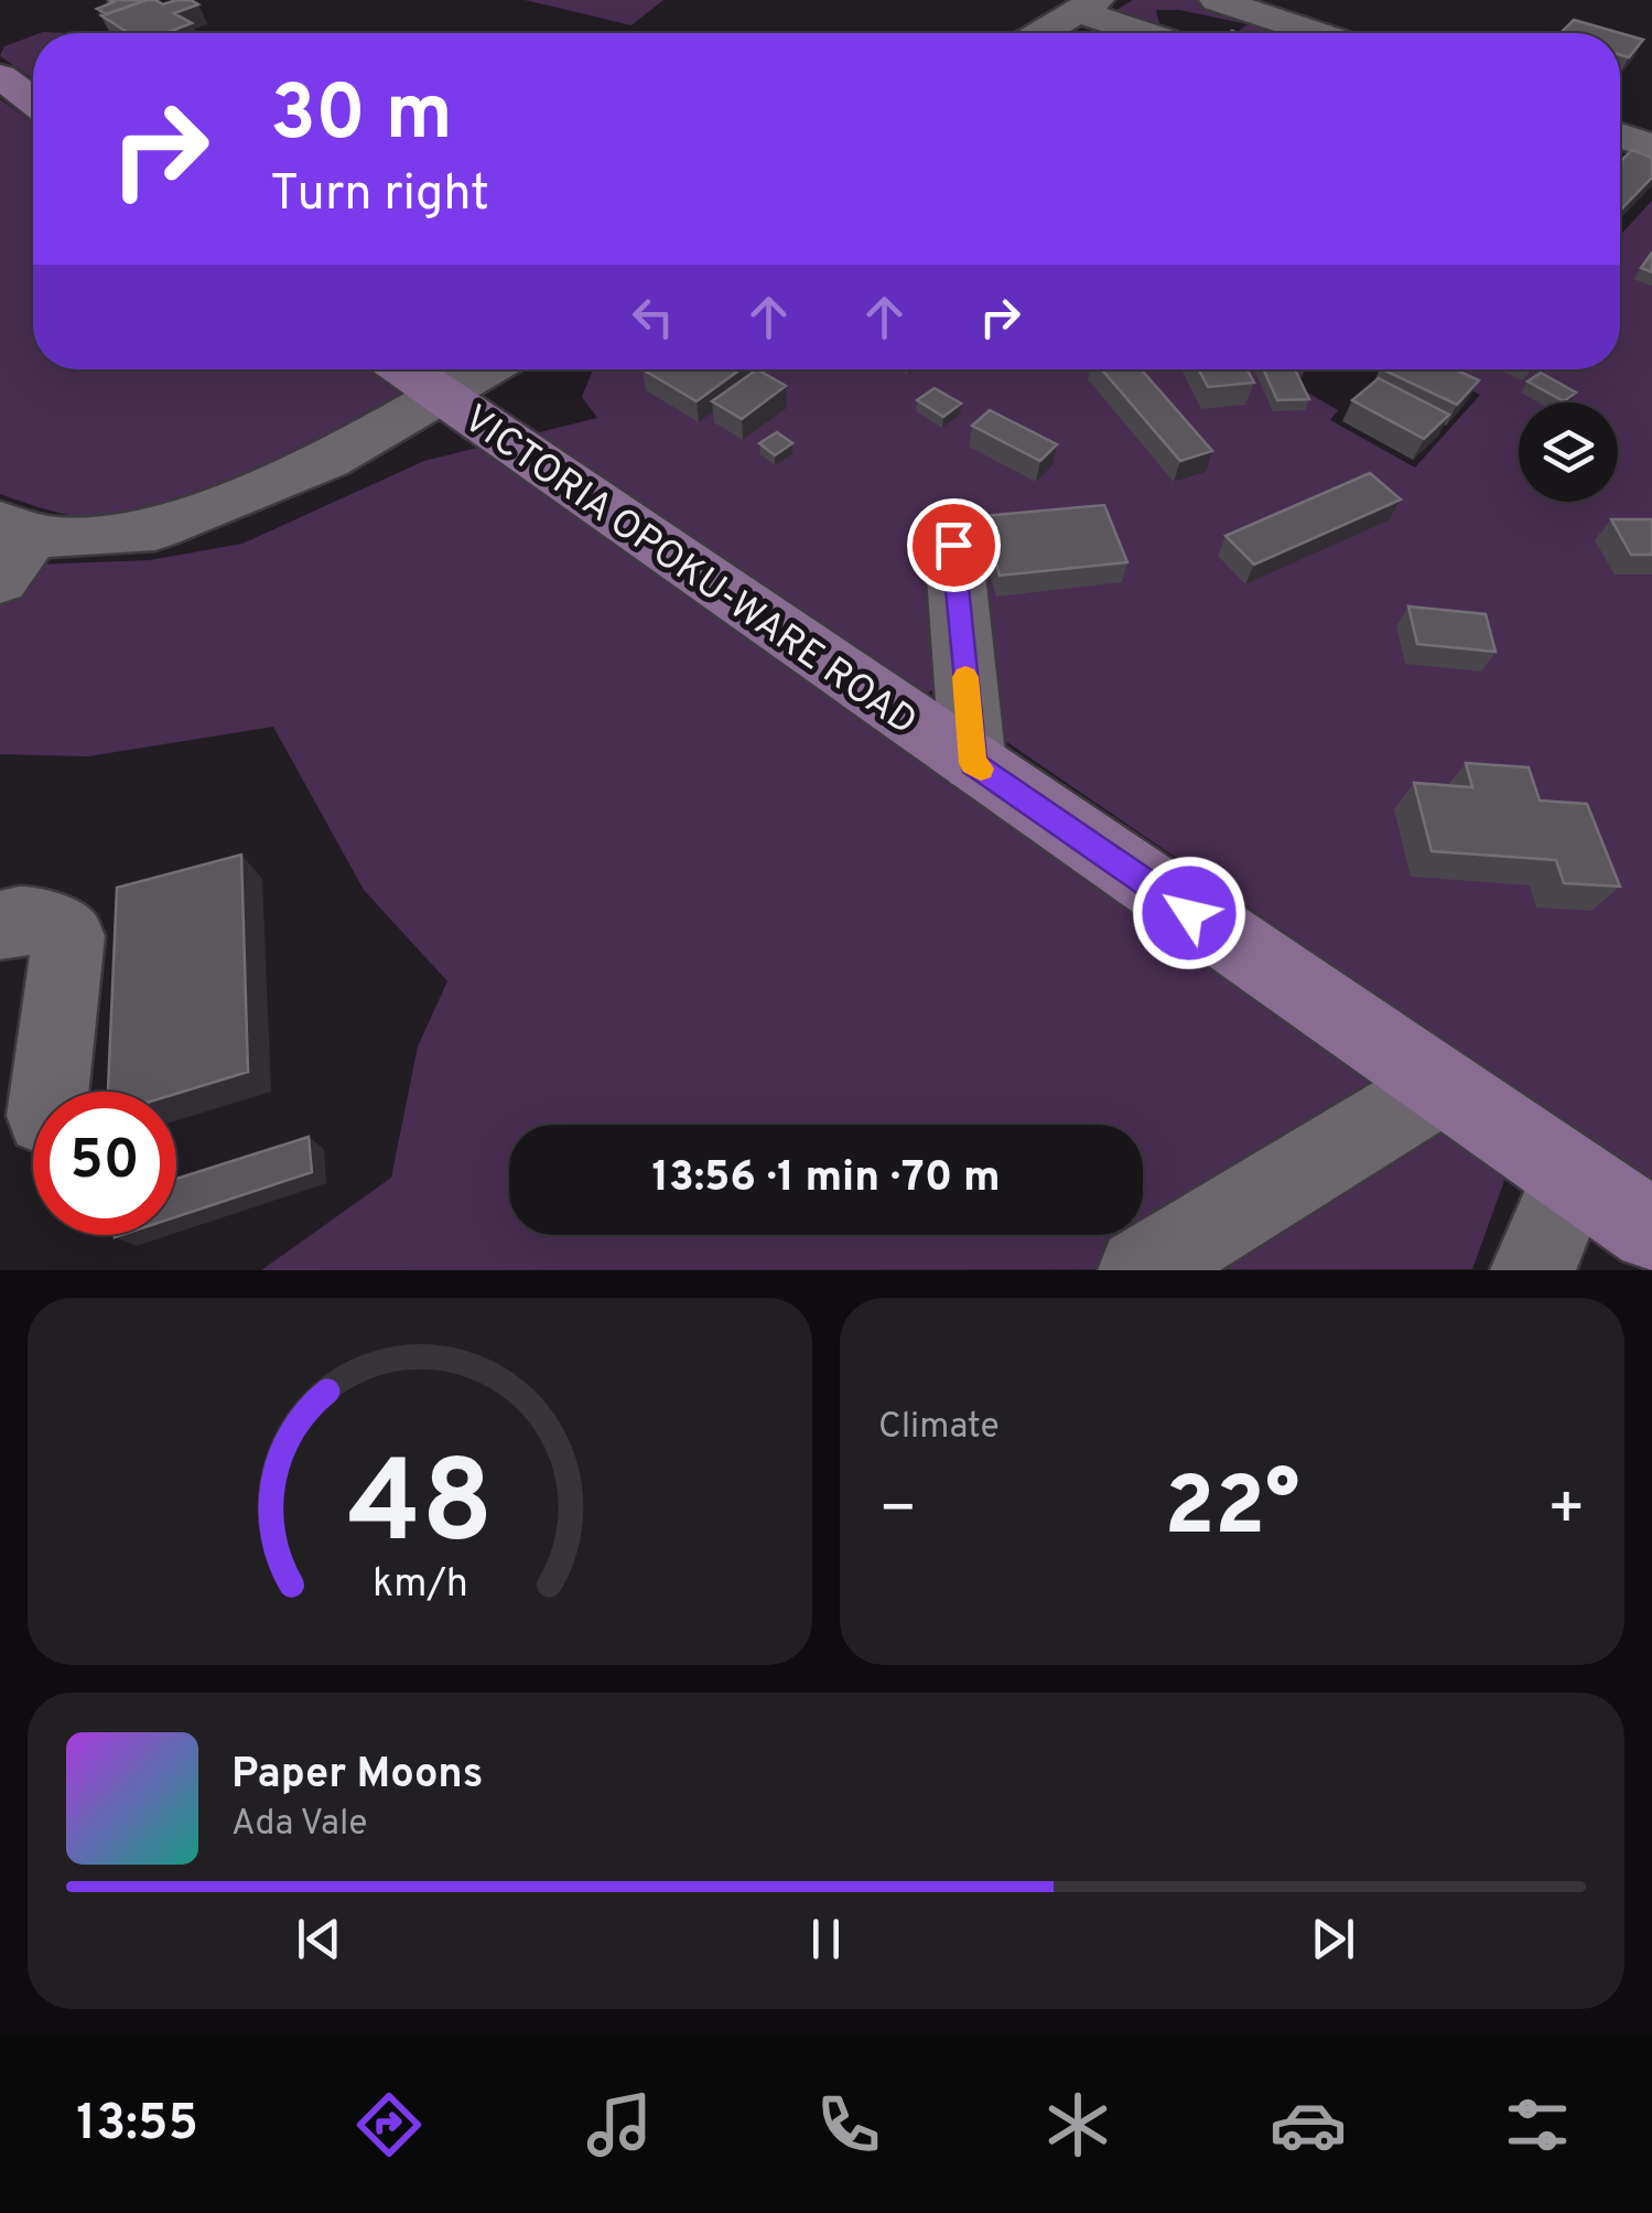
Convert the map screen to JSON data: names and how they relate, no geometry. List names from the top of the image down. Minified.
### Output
{"streets":{"main road":["VICTORIA OPOKU-WARE ROAD"]},"page":{"turn":["30 m","Turn right"],"limit":"50","trip":"13:56 · 1 min · 70 m","tile":"Climate","heat":["−","22°","+"],"song":["Paper Moons","Ada Vale"],"tabs":"13:55","gauge":["48","km/h"]}}
